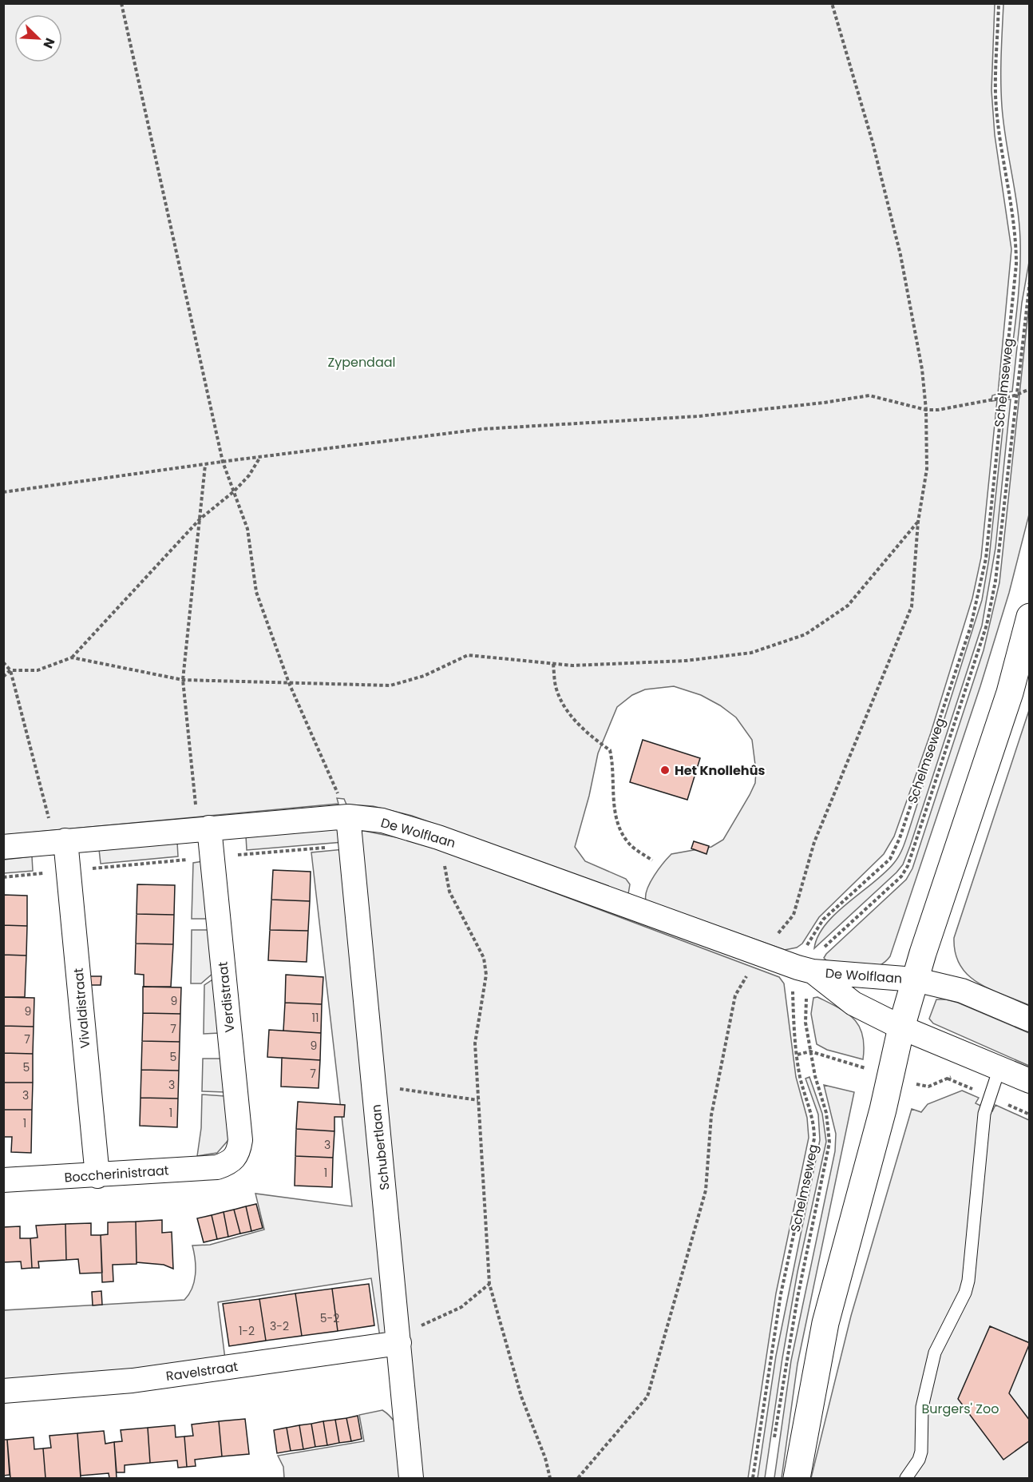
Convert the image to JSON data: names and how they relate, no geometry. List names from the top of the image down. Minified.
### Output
{"streets":{"street":["De Wolflaan","Verdistraat","Vivaldistraat","Schubertlaan","Boccherinistraat","Ravelstraat"],"path":["Schelmseweg"]},"crossings":[["Schelmseweg","De Wolflaan"],["De Wolflaan","Verdistraat"],["De Wolflaan","Vivaldistraat"],["De Wolflaan","Schubertlaan"],["Verdistraat","Boccherinistraat"],["Vivaldistraat","Boccherinistraat"],["Schubertlaan","Ravelstraat"]],"parks":["Zypendaal","Burgers' Zoo"],"places":["Het Knollehûs"],"house_numbers":["9","9","11","7","7","9","5","5","7","3","3","1","1","3","1","5-2","3-2","1-2"],"north":"bottom right"}
